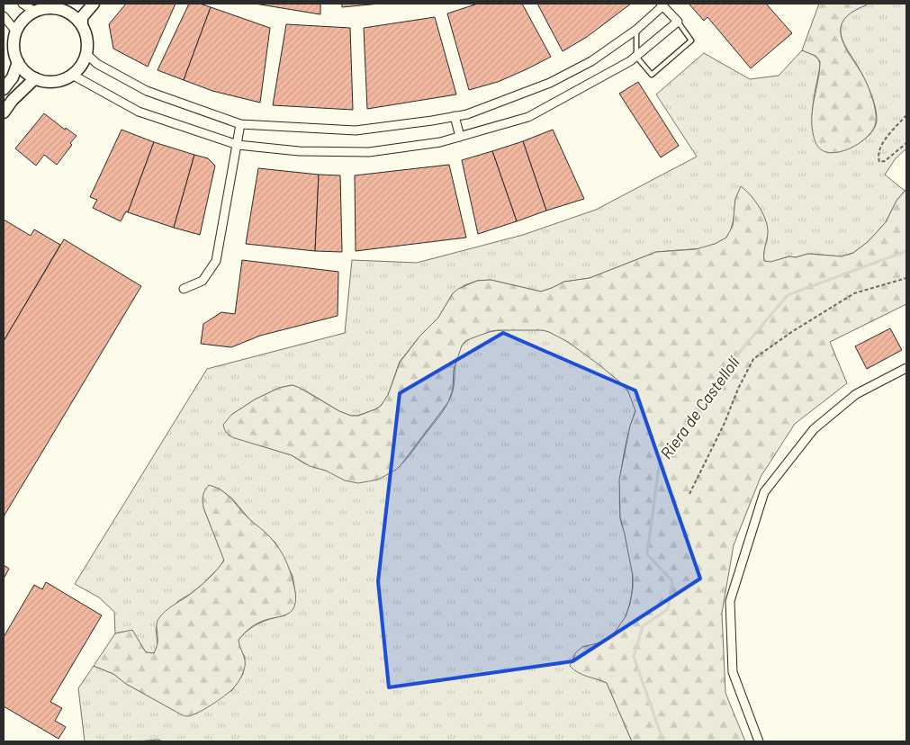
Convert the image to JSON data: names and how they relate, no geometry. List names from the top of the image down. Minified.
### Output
{"water":["Riera de Castellolí"]}
